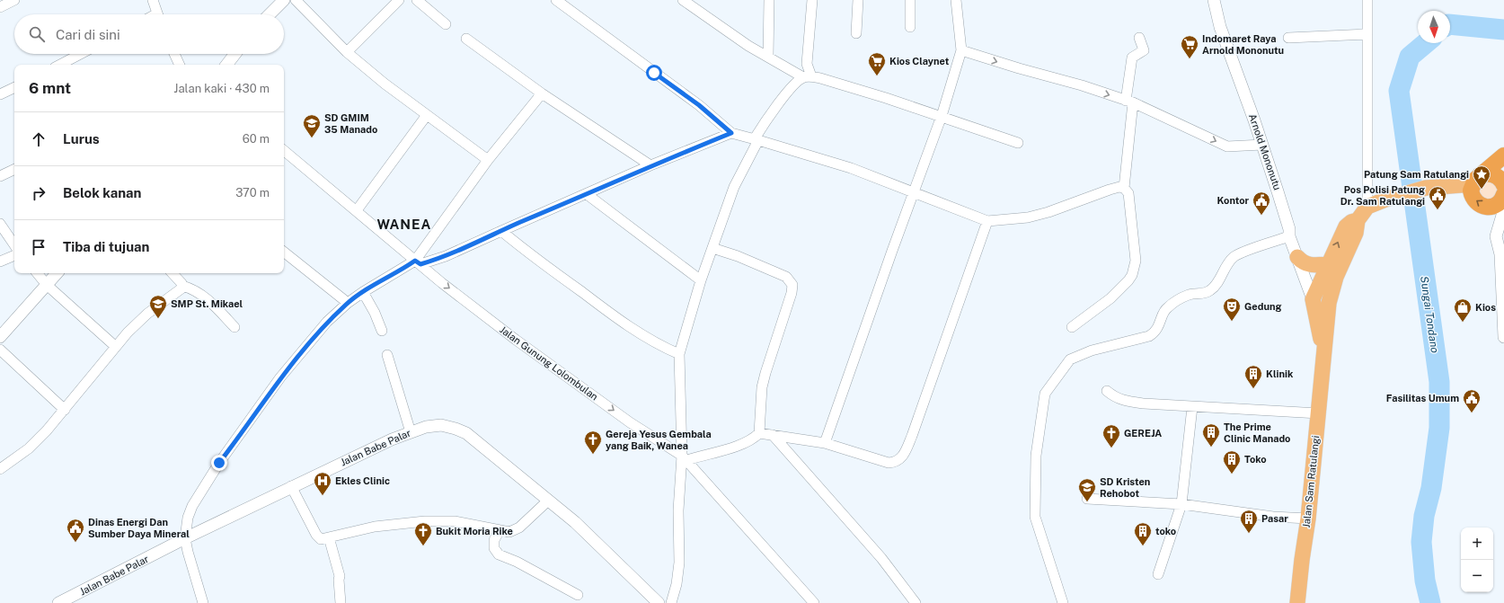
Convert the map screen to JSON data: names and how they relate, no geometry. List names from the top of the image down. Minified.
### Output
{"streets":{"main road":["Jalan Sam Ratulangi"],"street":["Arnold Mononutu","Jalan Gunung Lolombulan","Jalan Babe Palar"]},"crossings":[["Arnold Mononutu","Jalan Sam Ratulangi"]],"districts":["WANEA"],"water":["Sungai Tondano"],"places":{"supermarket":["Indomaret Raya Arnold Mononutu","Kios Claynet"],"school or university":["SD GMIM 35 Manado","SMP St. Mikael","SD Kristen Rehobot"],"place":["Patung Sam Ratulangi"],"public building":["Pos Polisi Patung Dr. Sam Ratulangi","Kontor","Fasilitas Umum","Dinas Energi Dan Sumber Daya Mineral"],"theatre":["Gedung"],"shop":["Kios"],"building":["Klinik","The Prime Clinic Manado","Toko","Pasar","toko"],"church":["GEREJA","Gereja Yesus Gembala yang Baik, Wanea","Bukit Moria Rike"],"hospital":["Ekles Clinic"]},"north":"bottom","page":{"search":"Cari di sini","heading":["6 mnt","Jalan kaki · 430 m"],"list":[["Lurus","60 m"],["Belok kanan","370 m"],"Tiba di tujuan"],"map_buttons":["+","−"]}}
